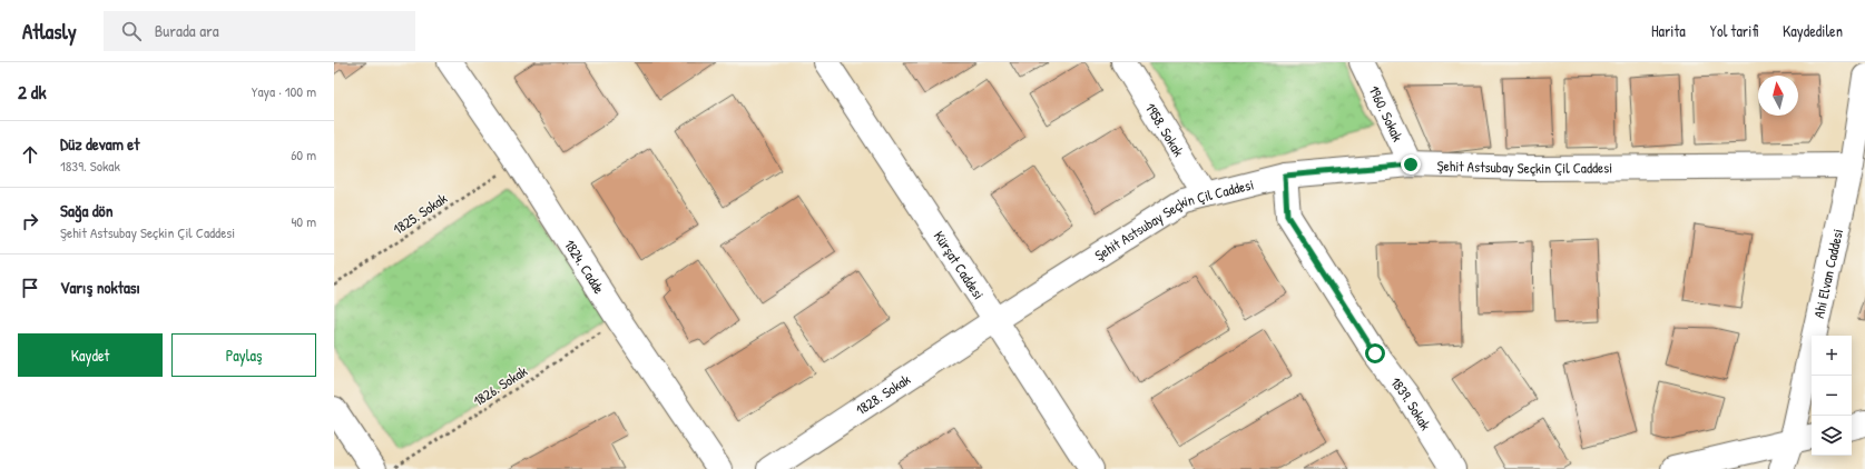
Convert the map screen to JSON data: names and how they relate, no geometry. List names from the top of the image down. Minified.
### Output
{"streets":{"street":["1960. Sokak","1958. Sokak","Şehit Astsubay Seçkin Çil Caddesi","Kürşat Caddesi","1824. Cadde","Ahi Elvan Caddesi","1828. Sokak","1839. Sokak"],"path":["1825. Sokak","1826. Sokak"]},"crossings":[["1960. Sokak","Şehit Astsubay Seçkin Çil Caddesi"],["1958. Sokak","Şehit Astsubay Seçkin Çil Caddesi"],["Şehit Astsubay Seçkin Çil Caddesi","Kürşat Caddesi"],["Şehit Astsubay Seçkin Çil Caddesi","Ahi Elvan Caddesi"],["Şehit Astsubay Seçkin Çil Caddesi","1828. Sokak"],["Şehit Astsubay Seçkin Çil Caddesi","1839. Sokak"],["1825. Sokak","1824. Cadde"],["Kürşat Caddesi","1828. Sokak"],["1824. Cadde","1826. Sokak"]],"north":"top","page":{"header":"Atlasly","search":"Burada ara","nav":["Harita","Yol tarifi","Kaydedilen"],"heading":["2 dk","Yaya · 100 m"],"list":[["Düz devam et","1839. Sokak","60 m"],["Sağa dön","Şehit Astsubay Seçkin Çil Caddesi","40 m"],"Varış noktası"],"buttons":["Kaydet","Paylaş"],"map_buttons":["+","−"]}}
